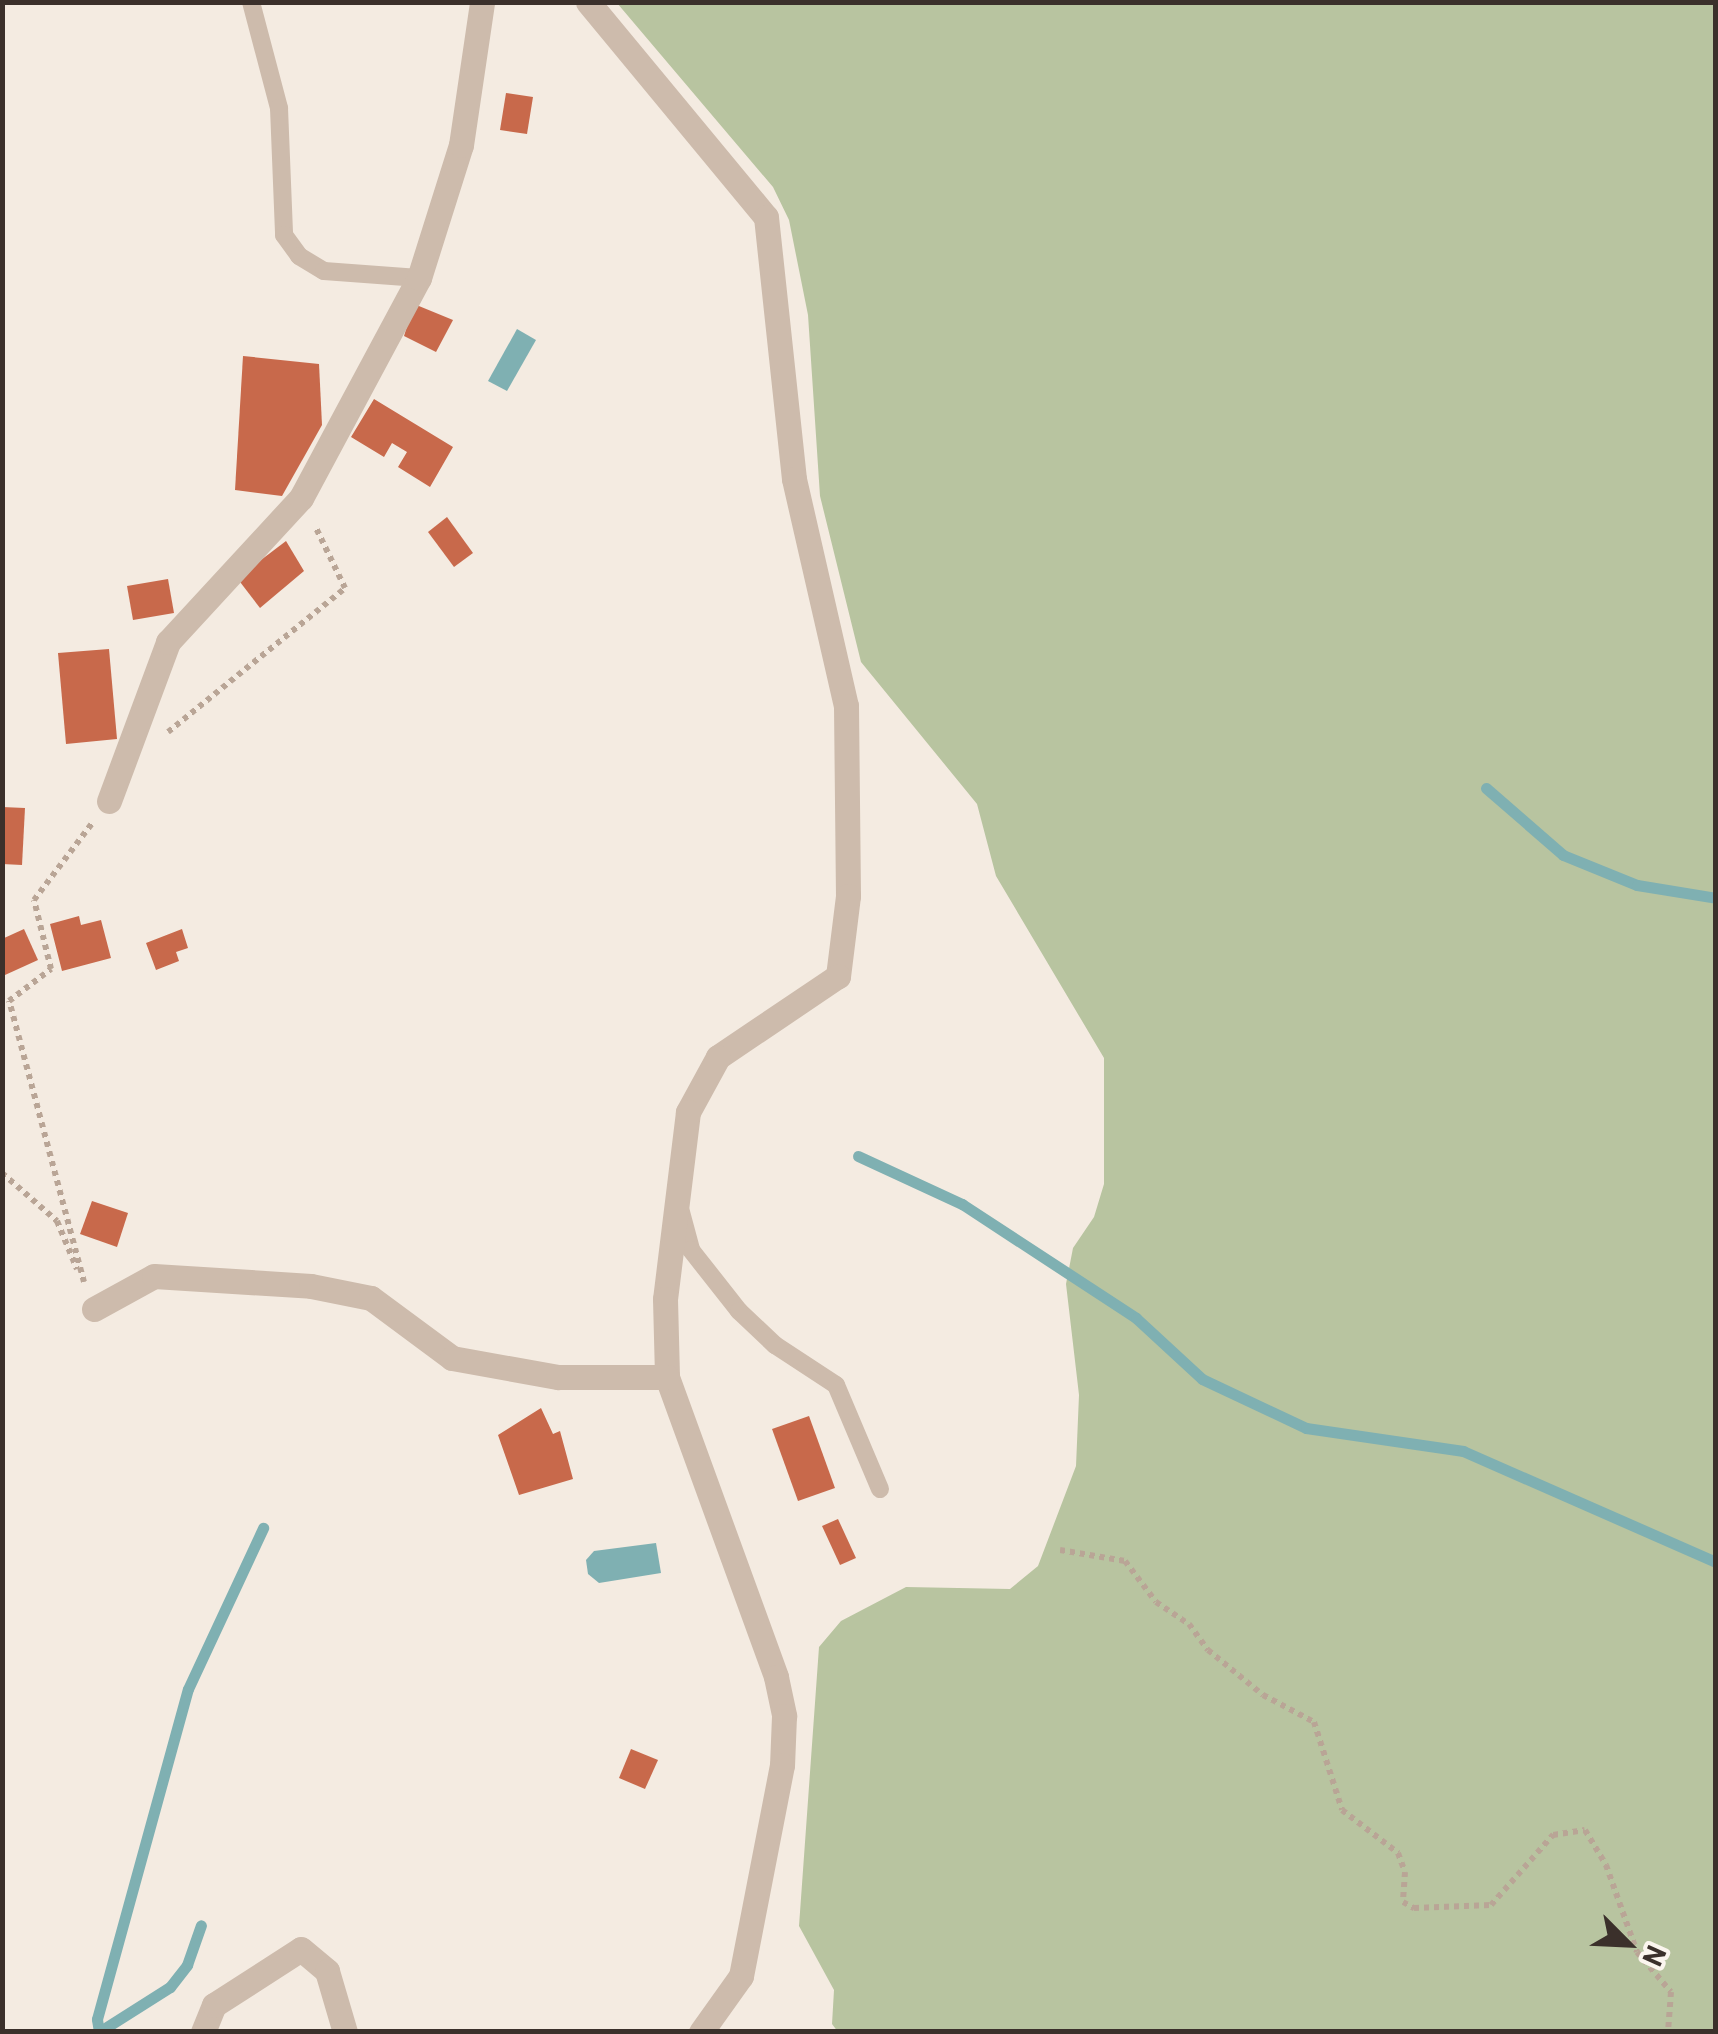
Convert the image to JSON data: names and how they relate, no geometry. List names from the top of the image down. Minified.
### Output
{"north":"bottom right"}
